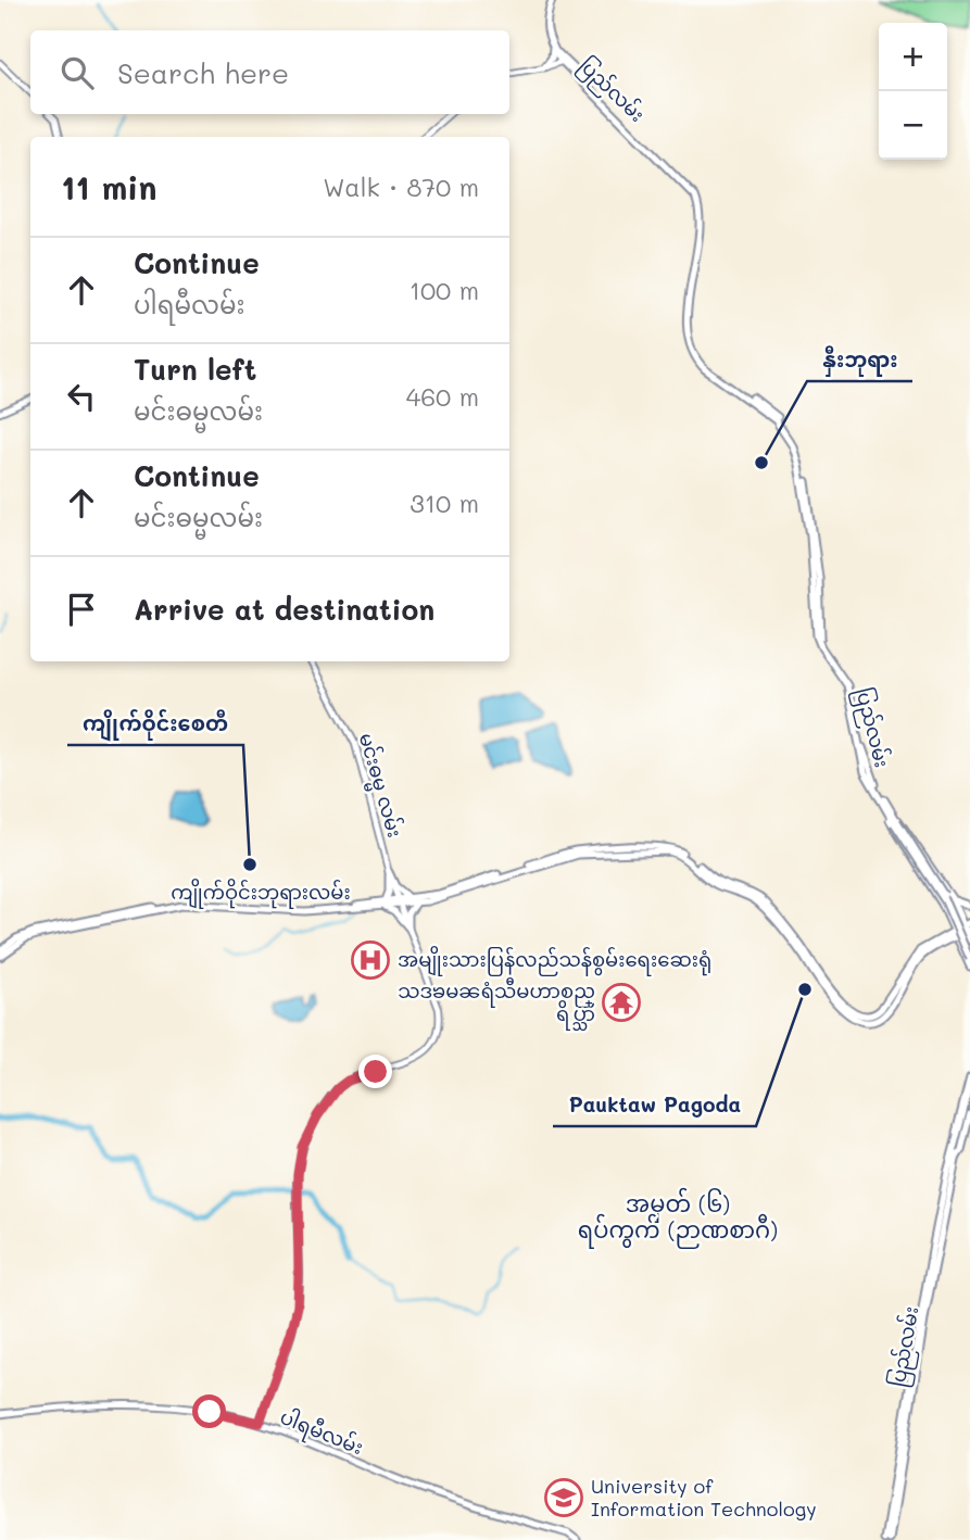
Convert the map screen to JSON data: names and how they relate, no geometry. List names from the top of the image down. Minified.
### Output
{"streets":{"main road":["ပြည်လမ်း","မင်းဓမ္မ လမ်း","ကျိုက်ဝိုင်းဘုရားလမ်း","ပါရမီလမ်း"]},"crossings":[["မင်းဓမ္မ လမ်း","ကျိုက်ဝိုင်းဘုရားလမ်း"],["မင်းဓမ္မ လမ်း","ပါရမီလမ်း"]],"districts":["အမှတ် (၆) ရပ်ကွက် (ဉာဏစာဂီ)"],"places":{"other":["နှီးဘုရား","ကျိုက်ဝိုင်းစေတီ","Pauktaw Pagoda"],"hospital":["အမျိုးသားပြန်လည်သန်စွမ်းရေးဆေးရုံ"],"temple":["သဒၶမၼရံသီမဟာစည္ ရိပ္သာ"],"school or university":["University of Information Technology"]},"page":{"map_buttons":["+","−"],"search":"Search here","heading":["11 min","Walk · 870 m"],"list":[["Continue","ပါရမီလမ်း","100 m"],["Turn left","မင်းဓမ္မလမ်း","460 m"],["Continue","မင်းဓမ္မလမ်း","310 m"],"Arrive at destination"]}}
